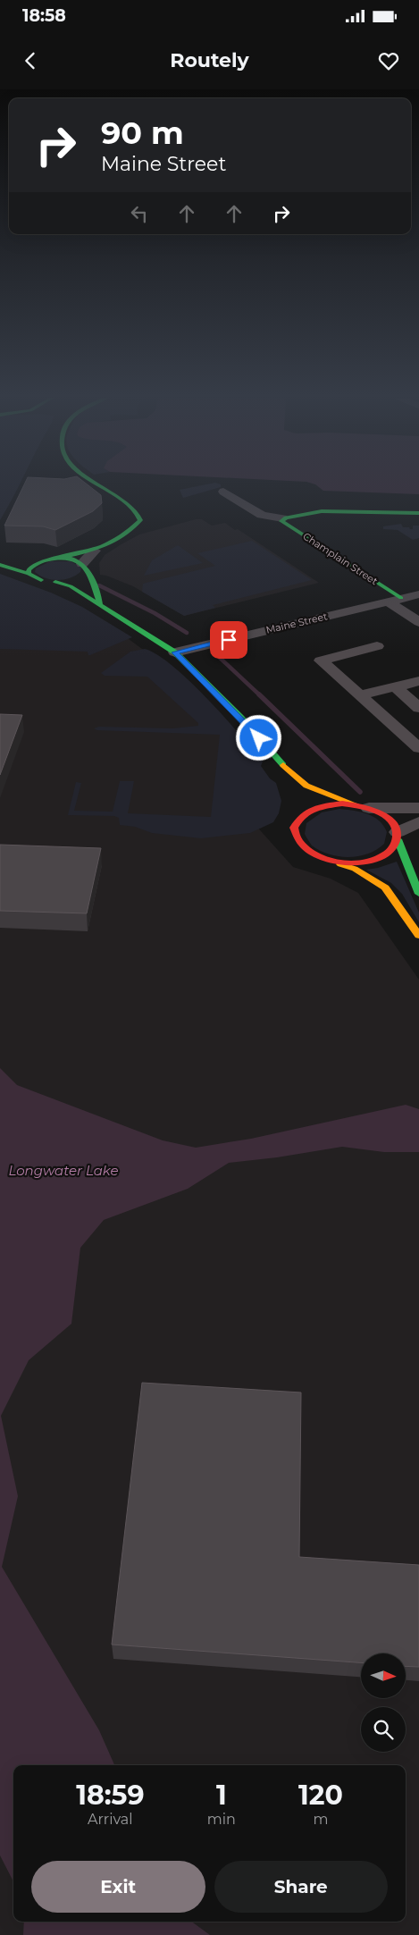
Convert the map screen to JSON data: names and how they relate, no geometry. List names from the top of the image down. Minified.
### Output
{"streets":{"street":["Champlain Street","Maine Street"]},"crossings":[["Champlain Street","Maine Street"]],"water":["Longwater Lake"],"north":"right","page":{"status":"18:58","header":"Routely","turn":["90 m","Maine Street"],"eta":["18:59","Arrival","1","min","120","m"],"buttons":["Exit","Share"]}}
